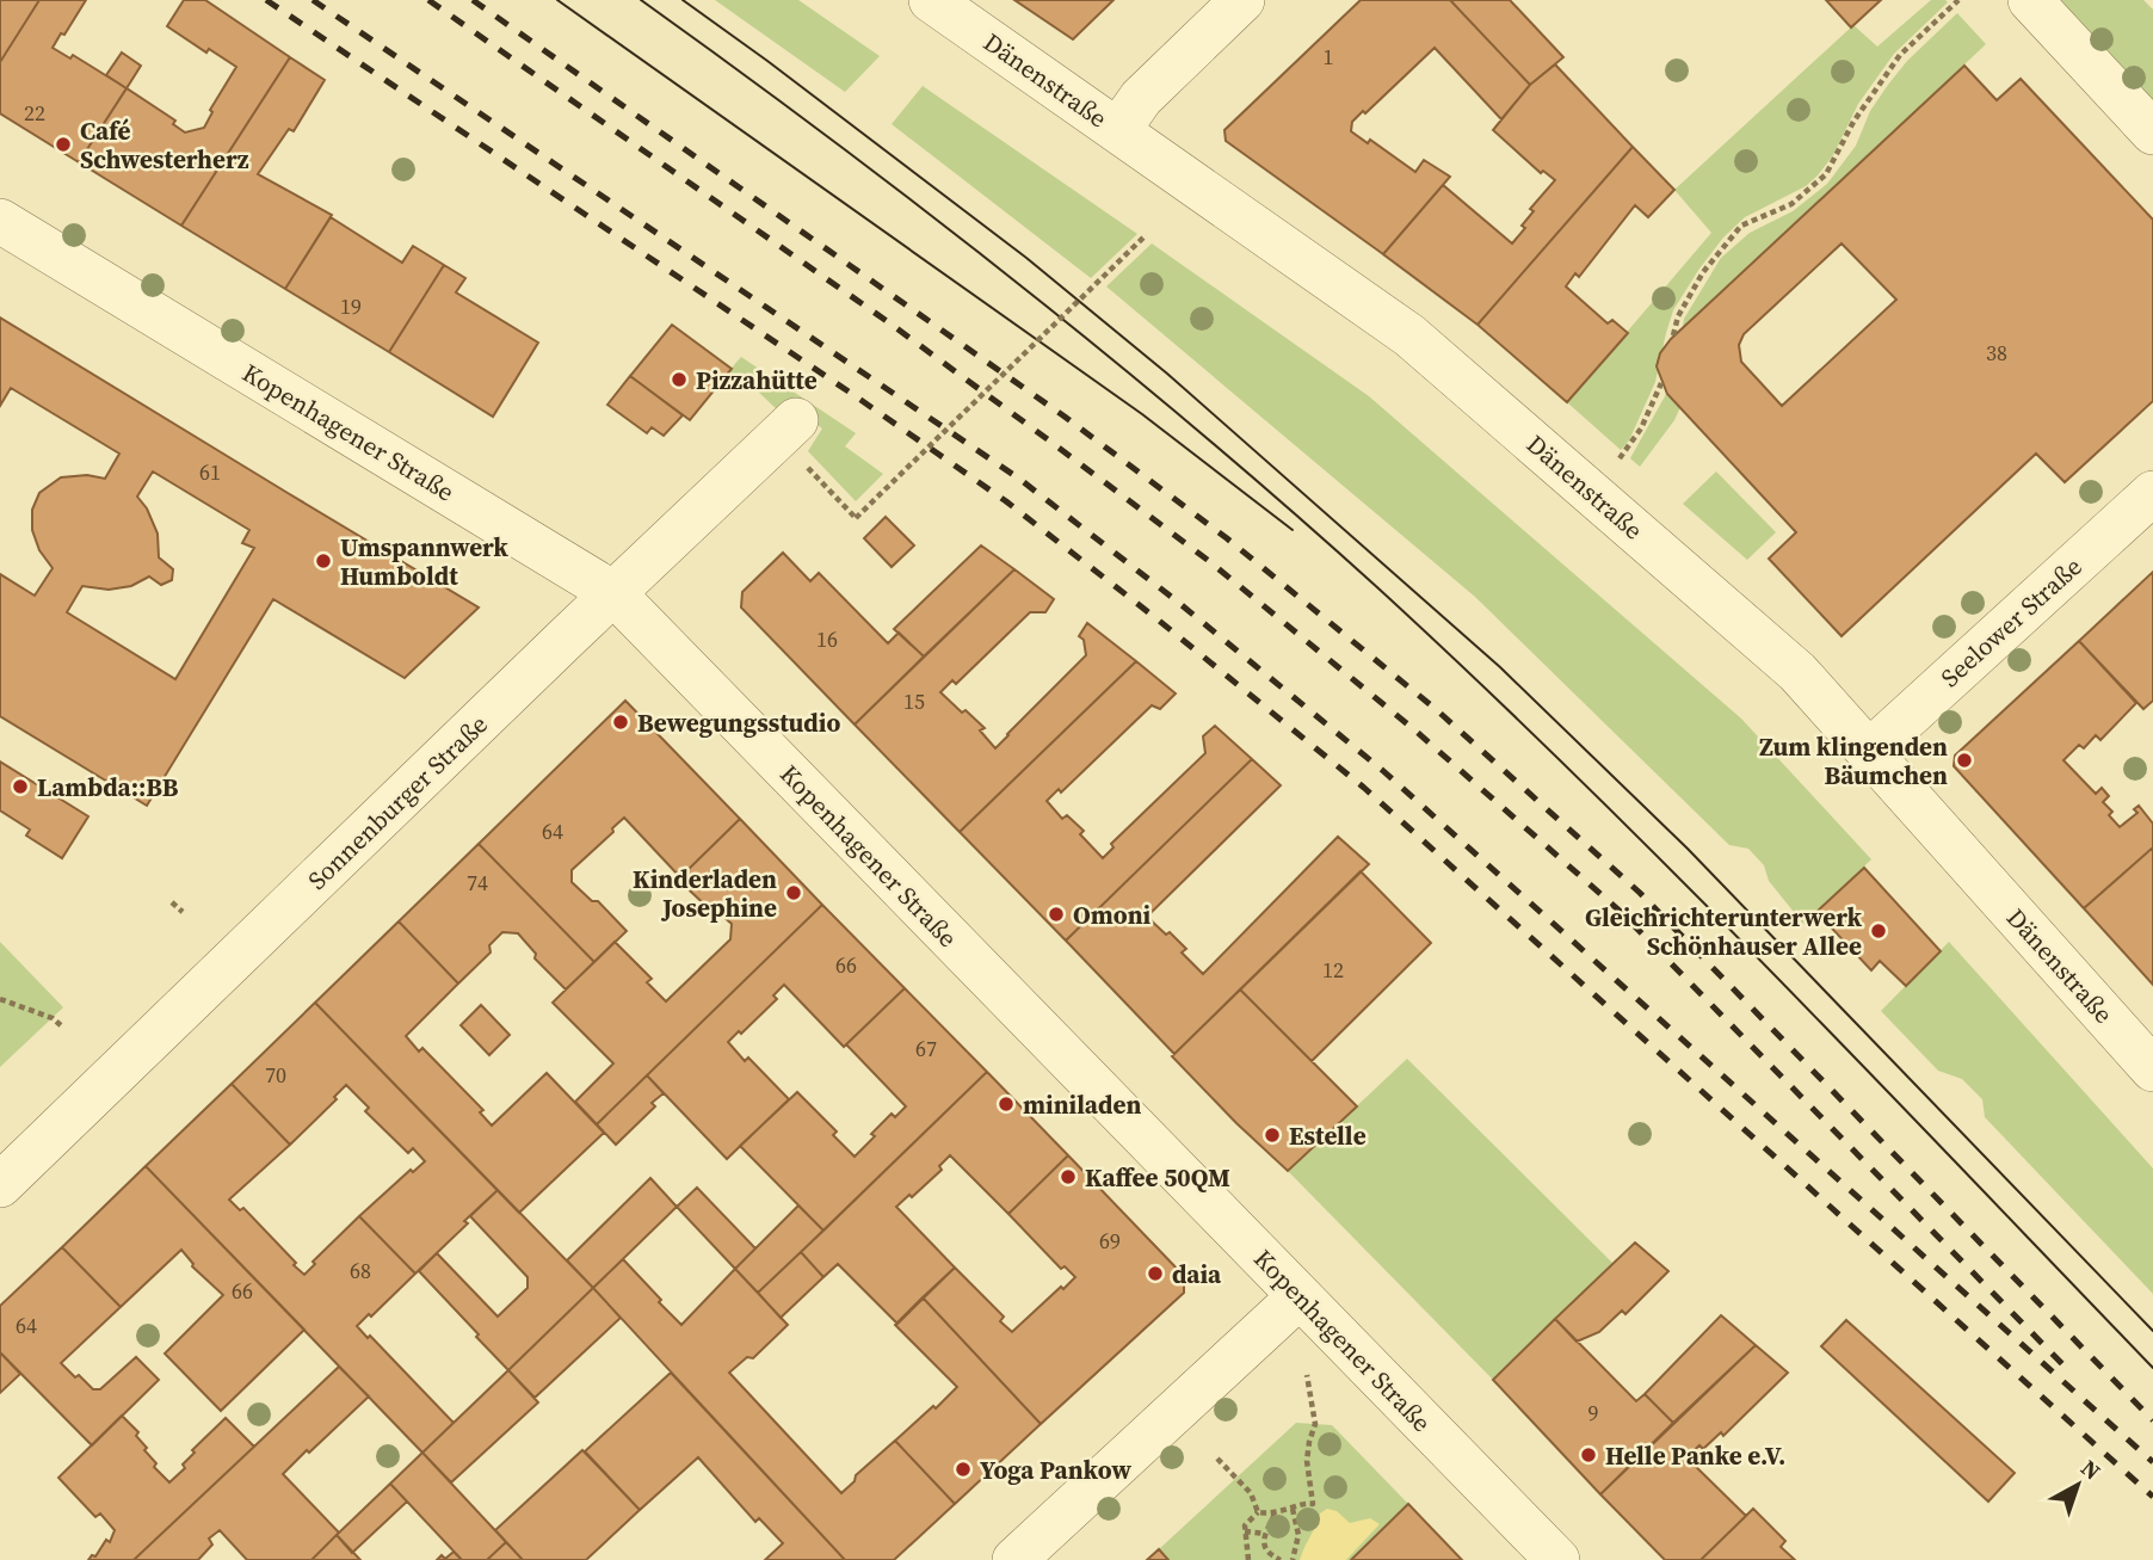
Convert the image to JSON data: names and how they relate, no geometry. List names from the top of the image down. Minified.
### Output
{"streets":{"street":["Dänenstraße","Kopenhagener Straße","Seelower Straße","Sonnenburger Straße"]},"crossings":[["Dänenstraße","Seelower Straße"],["Kopenhagener Straße","Sonnenburger Straße"]],"places":["Café Schwesterherz","Pizzahütte","Umspannwerk Humboldt","Bewegungsstudio","Zum klingenden Bäumchen","Lambda::BB","Kinderladen Josephine","Omoni","Gleichrichterunterwerk Schönhauser Allee","miniladen","Estelle","Kaffee 50QM","daia","Helle Panke e.V.","Yoga Pankow"],"house_numbers":["1","22","19","38","61","16","15","64","74","66","12","67","70","69","68","66","64","9"],"north":"top right"}
